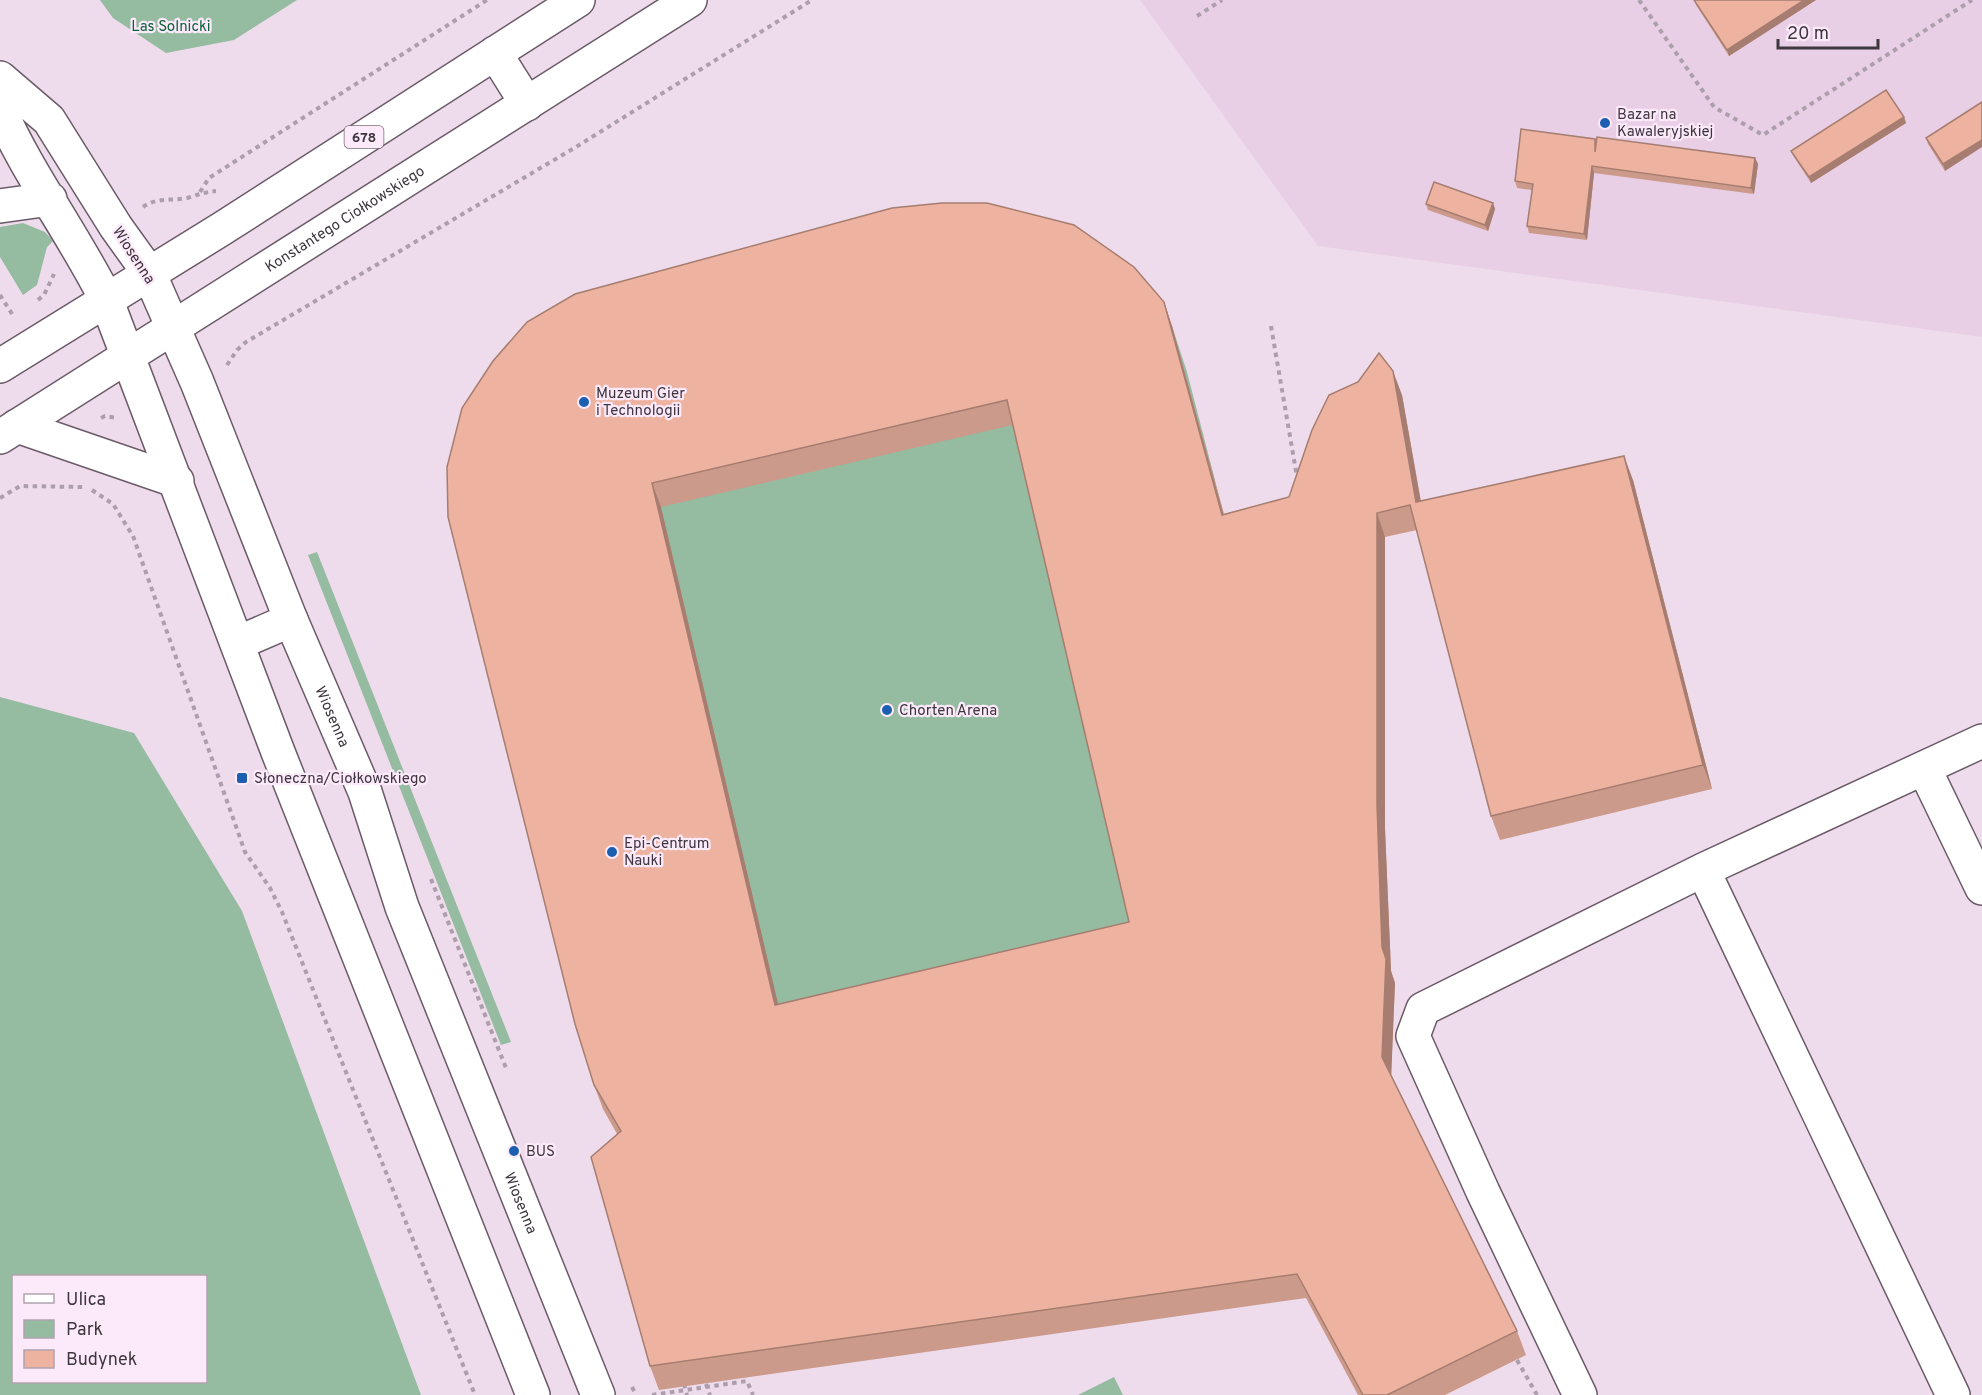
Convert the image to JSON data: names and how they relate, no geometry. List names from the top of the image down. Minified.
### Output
{"streets":{"main road":["678","Konstantego Ciołkowskiego","Wiosenna"]},"crossings":[["678","Wiosenna"],["Konstantego Ciołkowskiego","Wiosenna"]],"parks":["Las Solnicki"],"places":{"other":["Bazar na Kawaleryjskiej","Muzeum Gier i Technologii","Chorten Arena","Epi-Centrum Nauki","BUS"],"transit":["Słoneczna/Ciołkowskiego"]},"legend":["Ulica","Park","Budynek"],"scale_bar":"20 m"}
